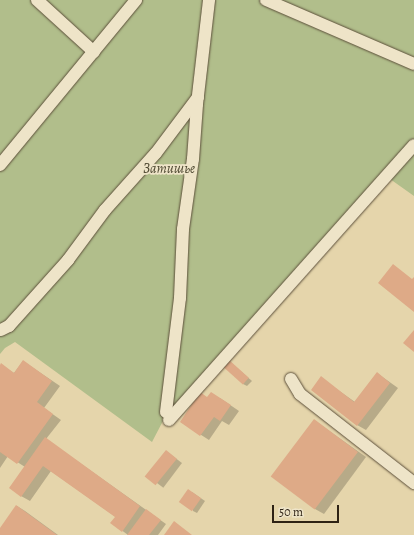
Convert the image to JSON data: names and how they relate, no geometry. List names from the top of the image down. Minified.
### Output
{"parks":["Затишье"],"scale_bar":"50 m"}
